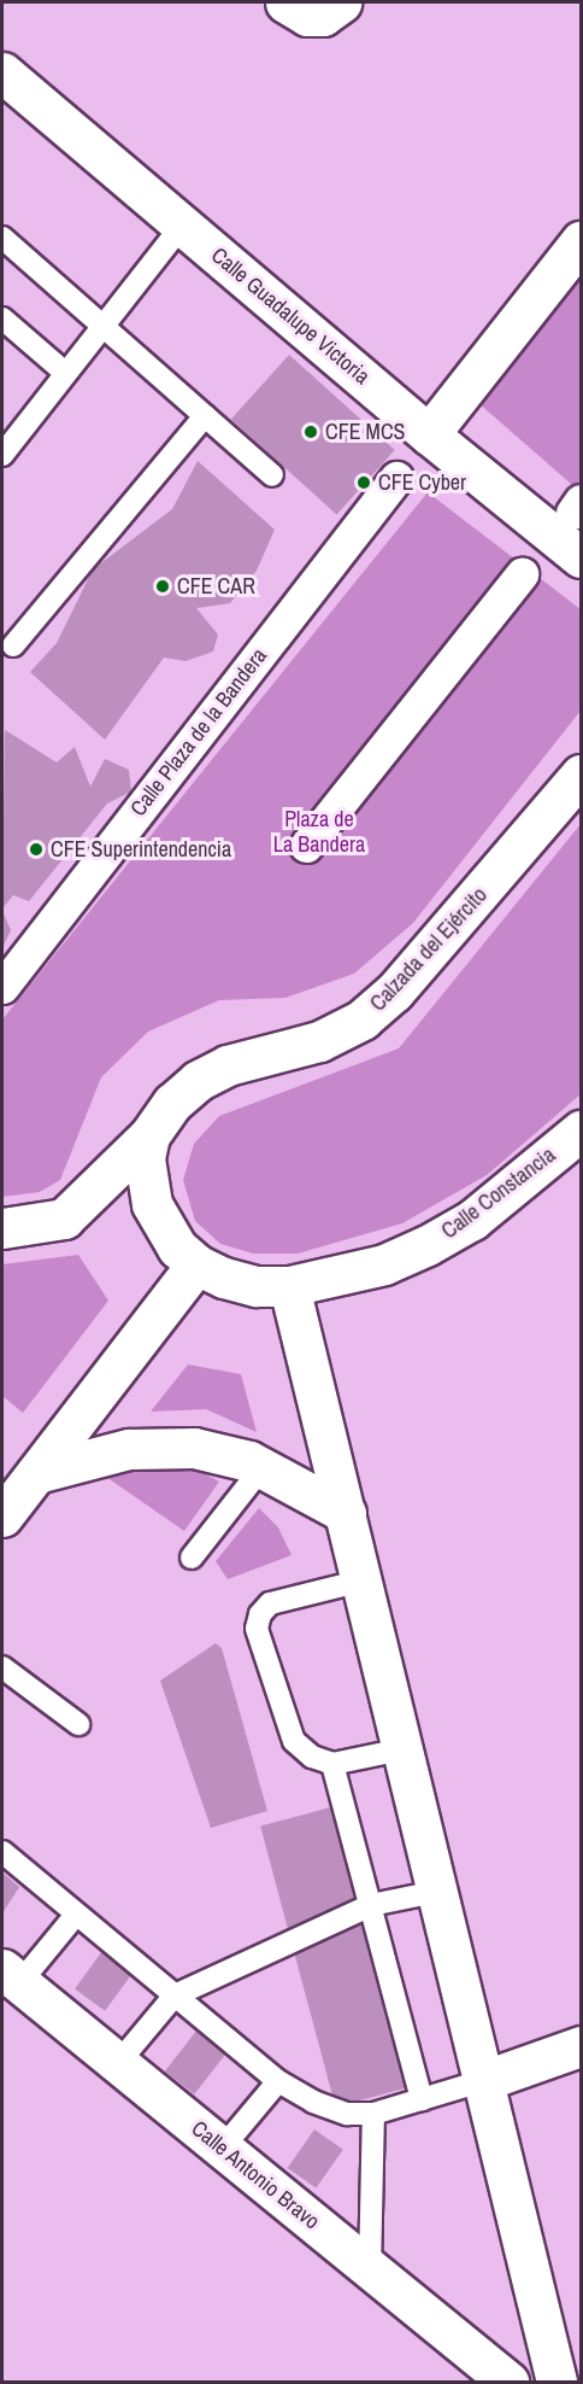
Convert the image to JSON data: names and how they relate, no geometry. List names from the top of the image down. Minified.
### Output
{"streets":{"main road":["Calle Guadalupe Victoria","Calzada del Ejército","Calle Constancia","Calle Antonio Bravo"],"street":["Calle Plaza de la Bandera"]},"parks":["Plaza de La Bandera"],"places":["CFE MCS","CFE Cyber","CFE CAR","CFE Superintendencia"]}
